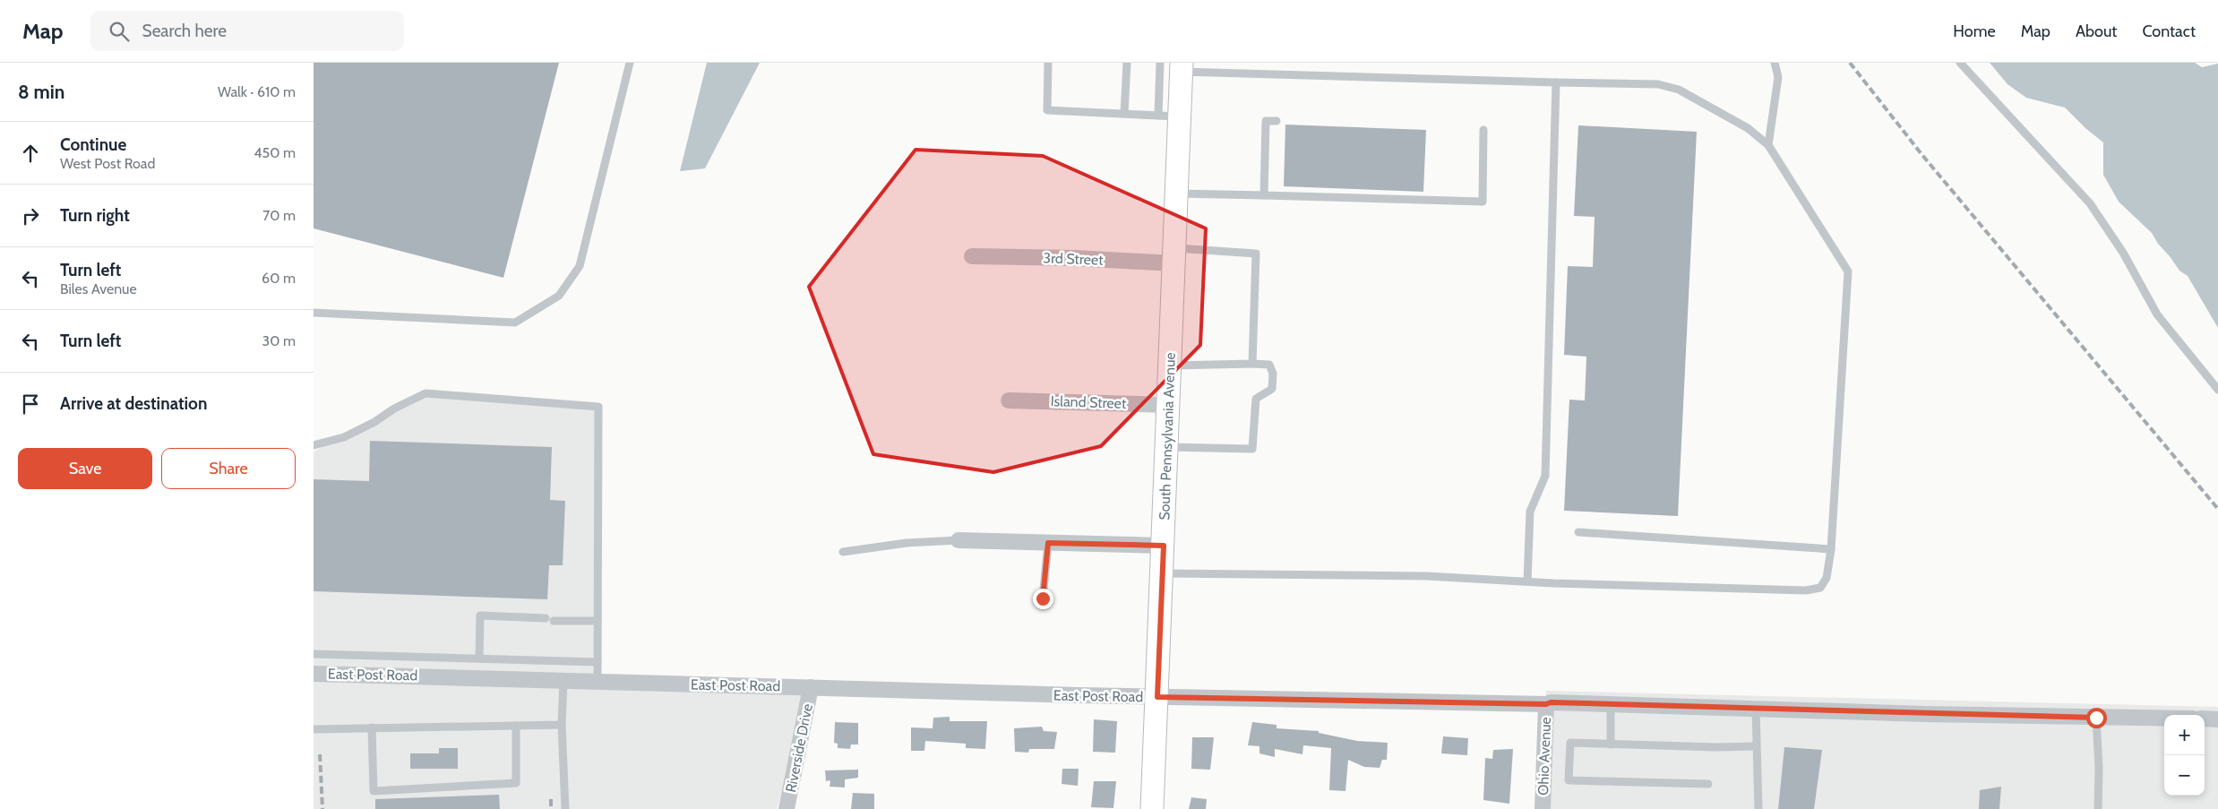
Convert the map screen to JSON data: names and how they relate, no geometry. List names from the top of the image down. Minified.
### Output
{"streets":{"main road":["South Pennsylvania Avenue"],"street":["3rd Street","Island Street","East Post Road","Riverside Drive","Ohio Avenue"]},"crossings":[["3rd Street","South Pennsylvania Avenue"],["Island Street","South Pennsylvania Avenue"],["South Pennsylvania Avenue","East Post Road"],["East Post Road","Riverside Drive"],["East Post Road","Ohio Avenue"]],"page":{"header":"Map","search":"Search here","nav":["Home","Map","About","Contact"],"heading":["8 min","Walk · 610 m"],"list":[["Continue","West Post Road","450 m"],["Turn right","70 m"],["Turn left","Biles Avenue","60 m"],["Turn left","30 m"],"Arrive at destination"],"buttons":["Save","Share"],"map_buttons":["+","−"]}}
